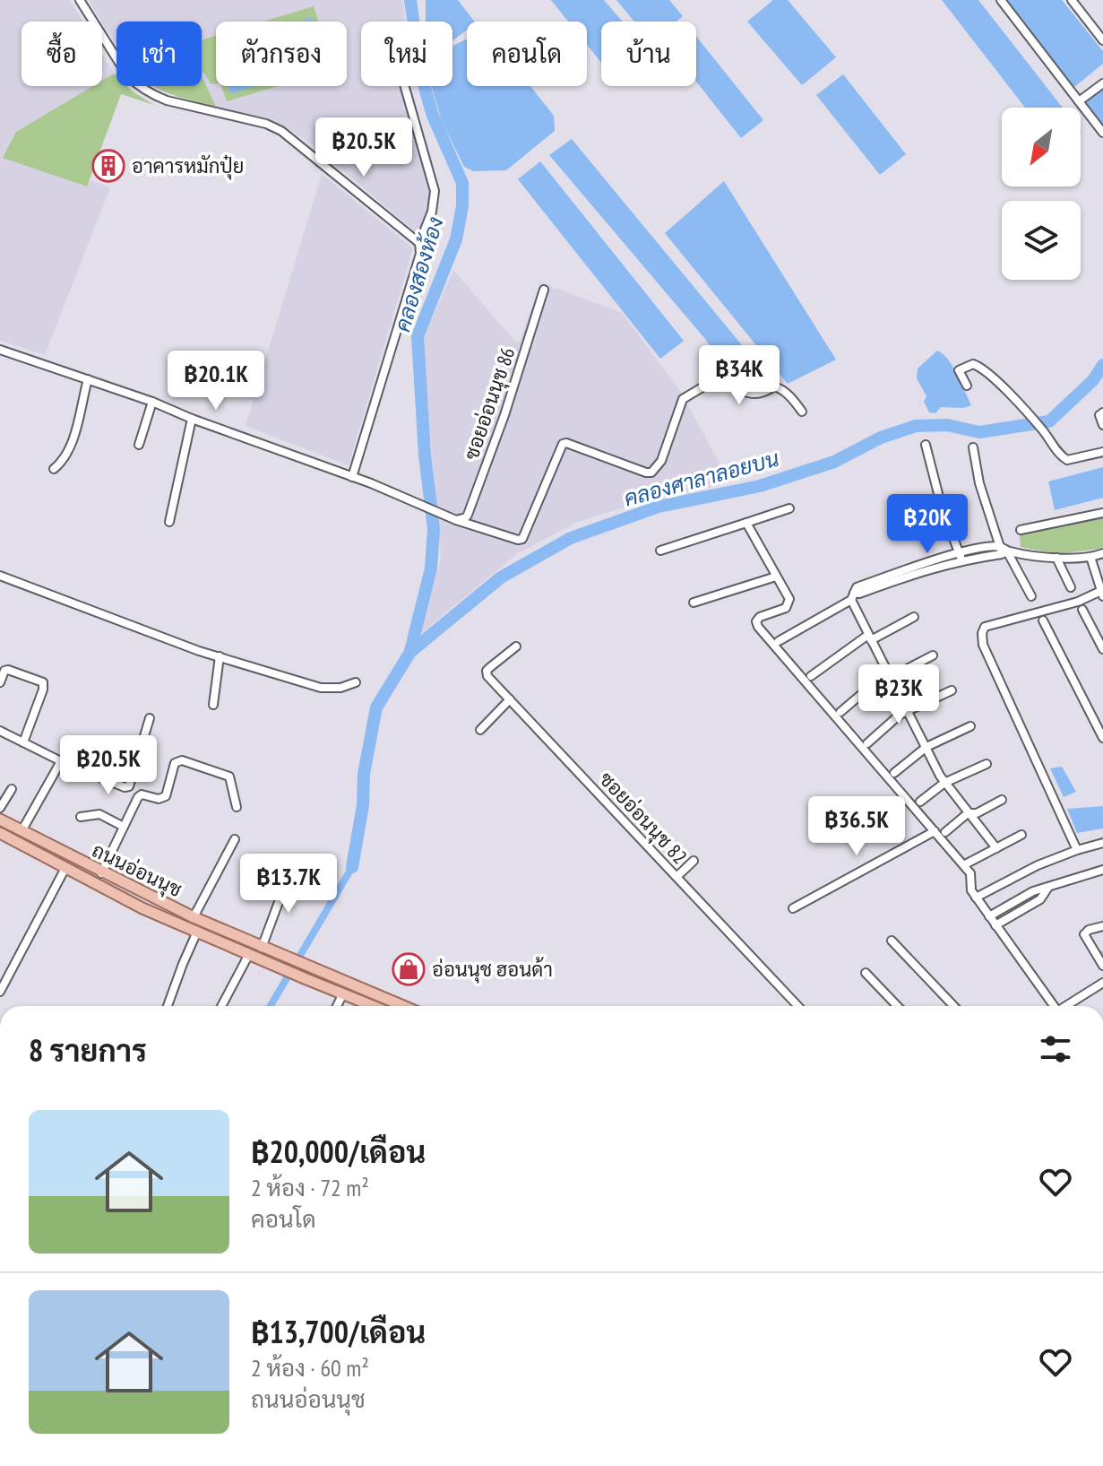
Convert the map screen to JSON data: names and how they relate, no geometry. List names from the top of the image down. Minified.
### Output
{"streets":{"main road":["ถนนอ่อนนุช"],"street":["ซอยอ่อนนุช 86","ซอยอ่อนนุช 82"]},"water":["คลองสองห้อง","คลองศาลาลอยบน"],"places":{"building":["อาคารหมักปุ๋ย"],"shop":["อ่อนนุช ฮอนด้า"]},"north":"bottom left","page":{"chip":["ซื้อ","เช่า","ตัวกรอง","ใหม่","คอนโด","บ้าน"],"price":["฿20.5K","฿34K","฿20.1K","฿20K","฿23K","฿20.5K","฿36.5K","฿13.7K"],"heading":"8 รายการ","list":[{"name":"฿20,000/เดือน","note":"2 ห้อง · 72 m² · คอนโด"},{"name":"฿13,700/เดือน","note":"2 ห้อง · 60 m² · ถนนอ่อนนุช"}]}}
